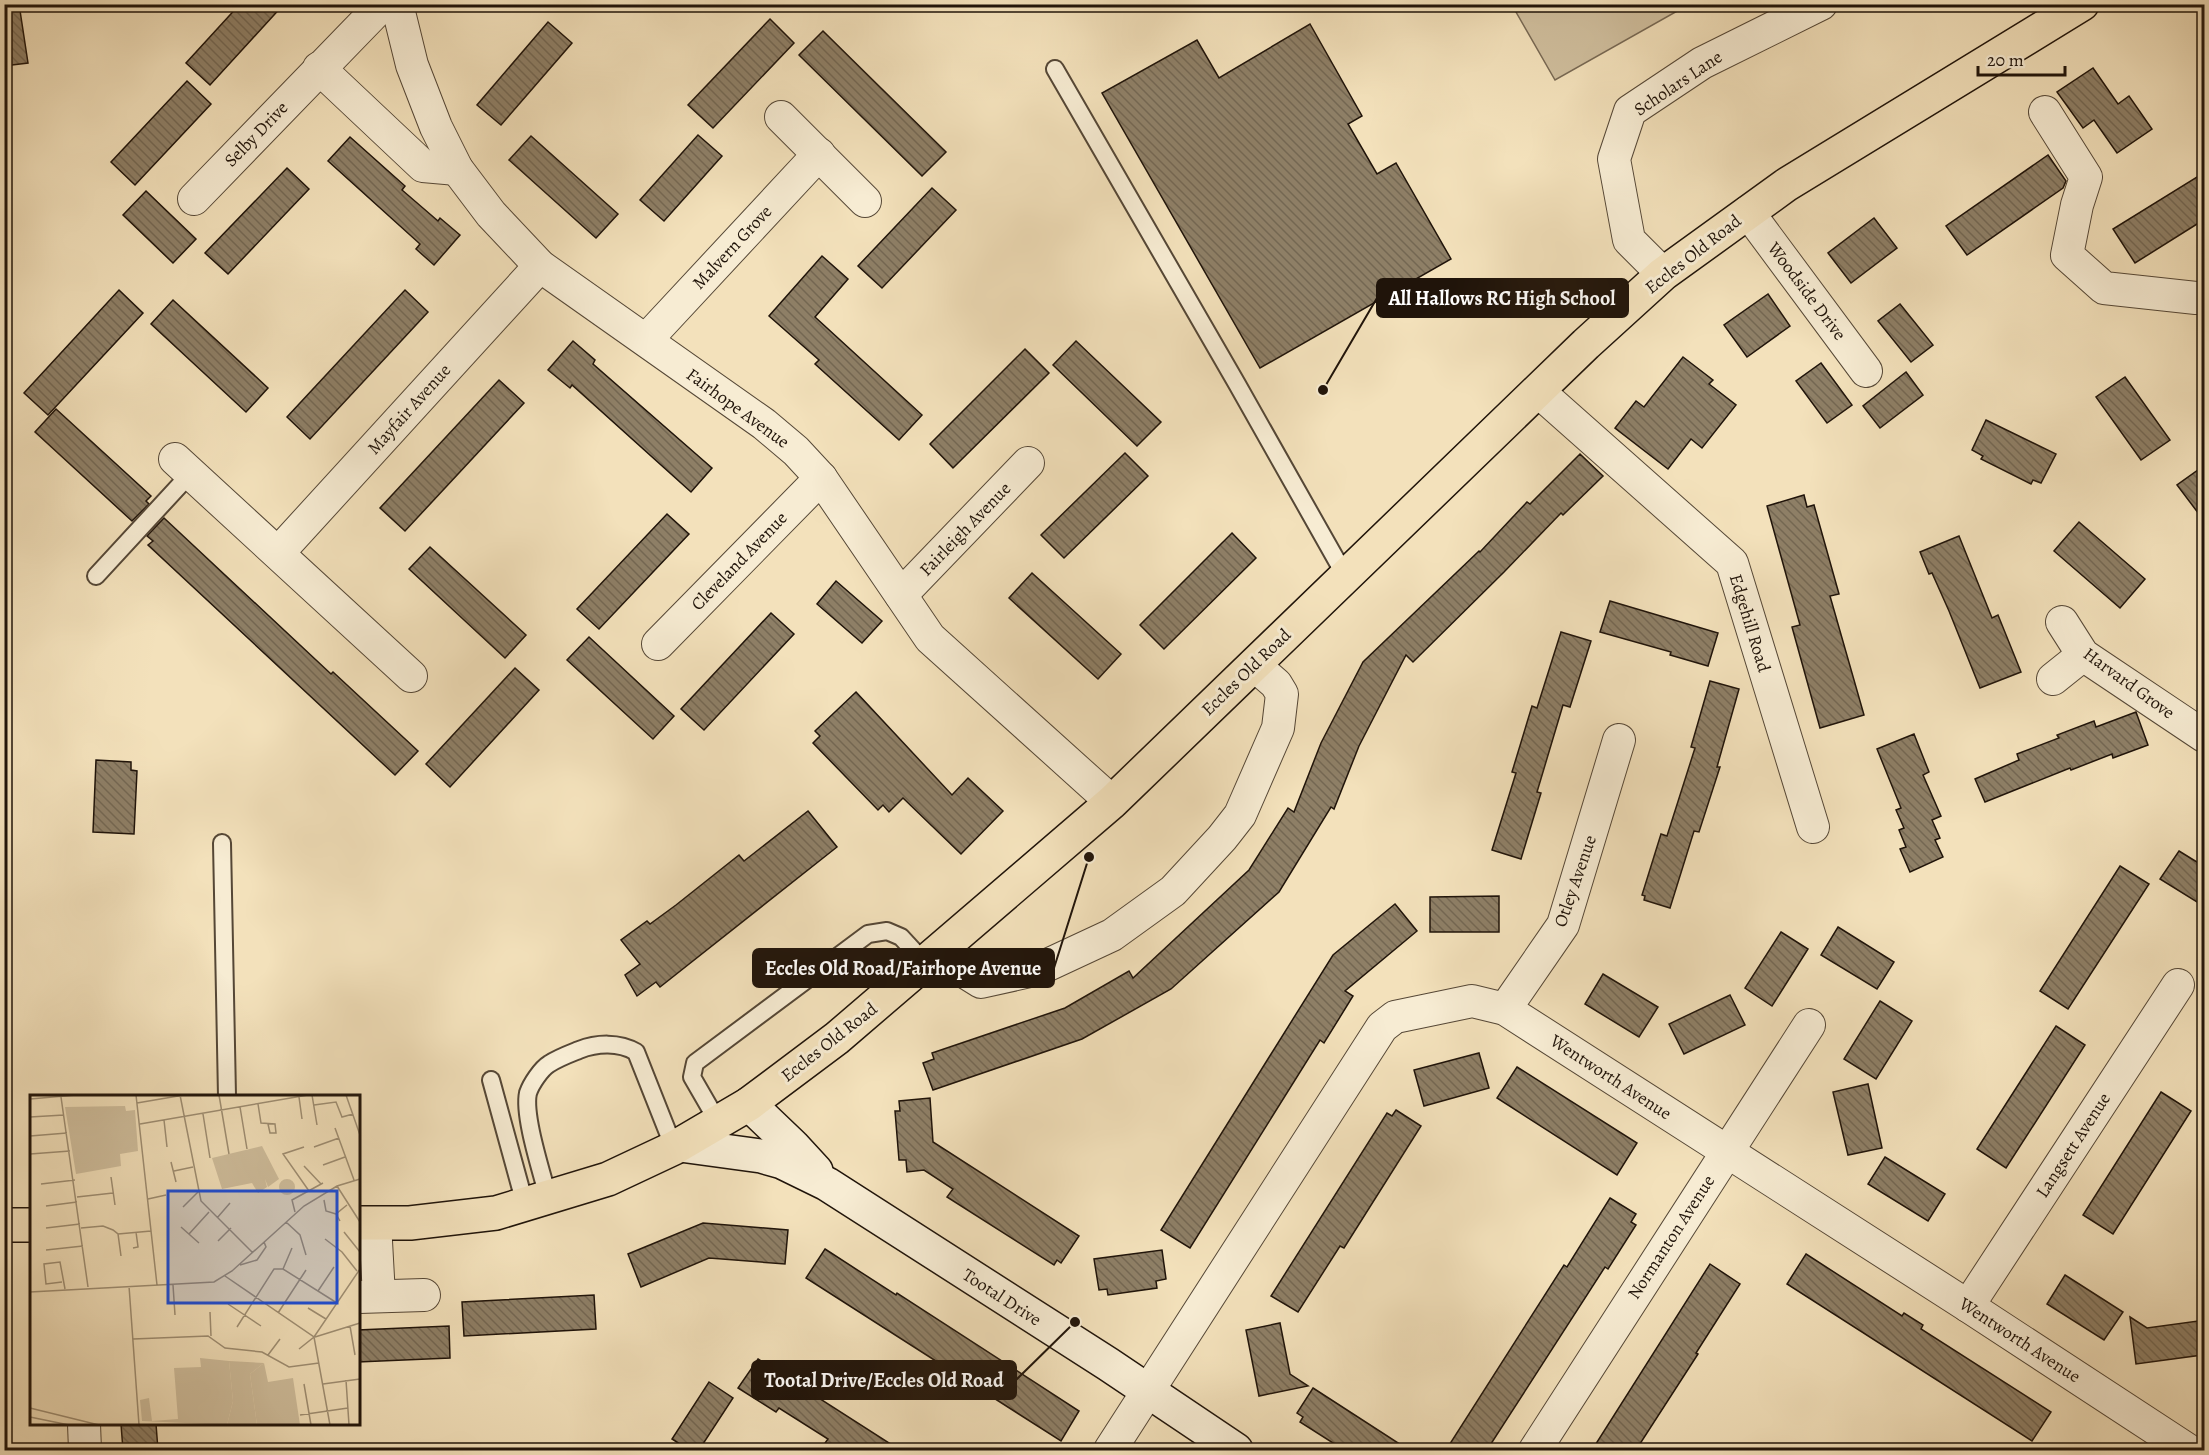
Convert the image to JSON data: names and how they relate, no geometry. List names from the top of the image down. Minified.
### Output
{"streets":{"main road":["Eccles Old Road"],"street":["Scholars Lane","Selby Drive","Malvern Grove","Woodside Drive","Fairhope Avenue","Mayfair Avenue","Fairleigh Avenue","Cleveland Avenue","Edgehill Road","Harvard Grove","Otley Avenue","Wentworth Avenue","Langsett Avenue","Normanton Avenue","Tootal Drive"]},"crossings":[["Scholars Lane","Eccles Old Road"],["Malvern Grove","Fairhope Avenue"],["Eccles Old Road","Woodside Drive"],["Eccles Old Road","Fairhope Avenue"],["Eccles Old Road","Edgehill Road"],["Eccles Old Road","Tootal Drive"],["Fairhope Avenue","Mayfair Avenue"],["Fairhope Avenue","Fairleigh Avenue"],["Fairhope Avenue","Cleveland Avenue"],["Otley Avenue","Wentworth Avenue"],["Wentworth Avenue","Langsett Avenue"],["Wentworth Avenue","Normanton Avenue"],["Wentworth Avenue","Tootal Drive"]],"places":["All Hallows RC High School","Eccles Old Road/Fairhope Avenue","Tootal Drive/Eccles Old Road"],"scale_bar":"20 m"}
